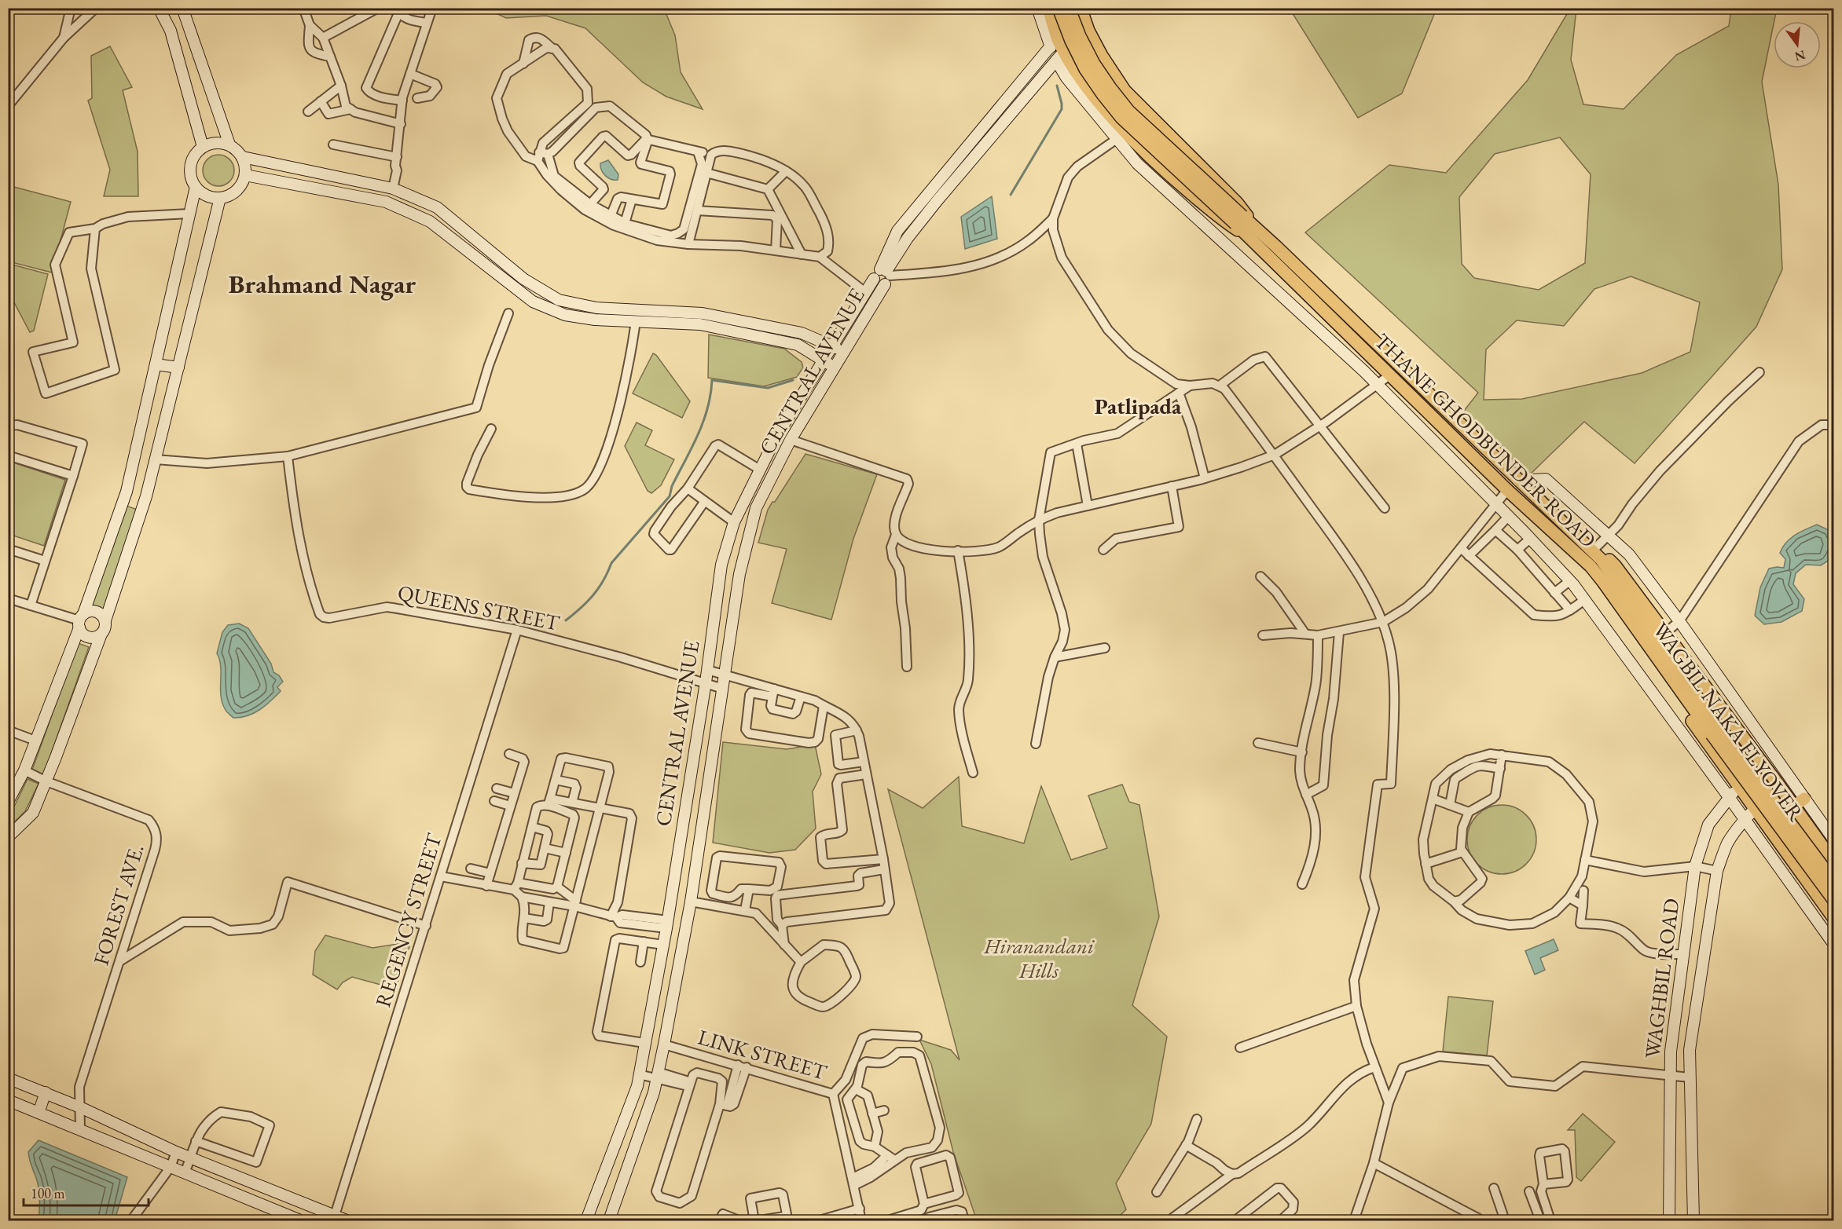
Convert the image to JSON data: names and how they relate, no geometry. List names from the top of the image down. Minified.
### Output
{"streets":{"main road":["THANE GHODBUNDER ROAD","WAGBIL NAKA FLYOVER"],"street":["CENTRAL AVENUE","QUEENS STREET","FOREST AVE.","REGENCY STREET","WAGHBIL ROAD","LINK STREET"]},"crossings":[["CENTRAL AVENUE","QUEENS STREET"],["CENTRAL AVENUE","LINK STREET"],["THANE GHODBUNDER ROAD","WAGBIL NAKA FLYOVER"],["THANE GHODBUNDER ROAD","WAGHBIL ROAD"],["QUEENS STREET","REGENCY STREET"]],"districts":["Brahmand Nagar","Patlipada"],"parks":["Hiranandani Hills"],"scale_bar":"100 m","north":"bottom"}
